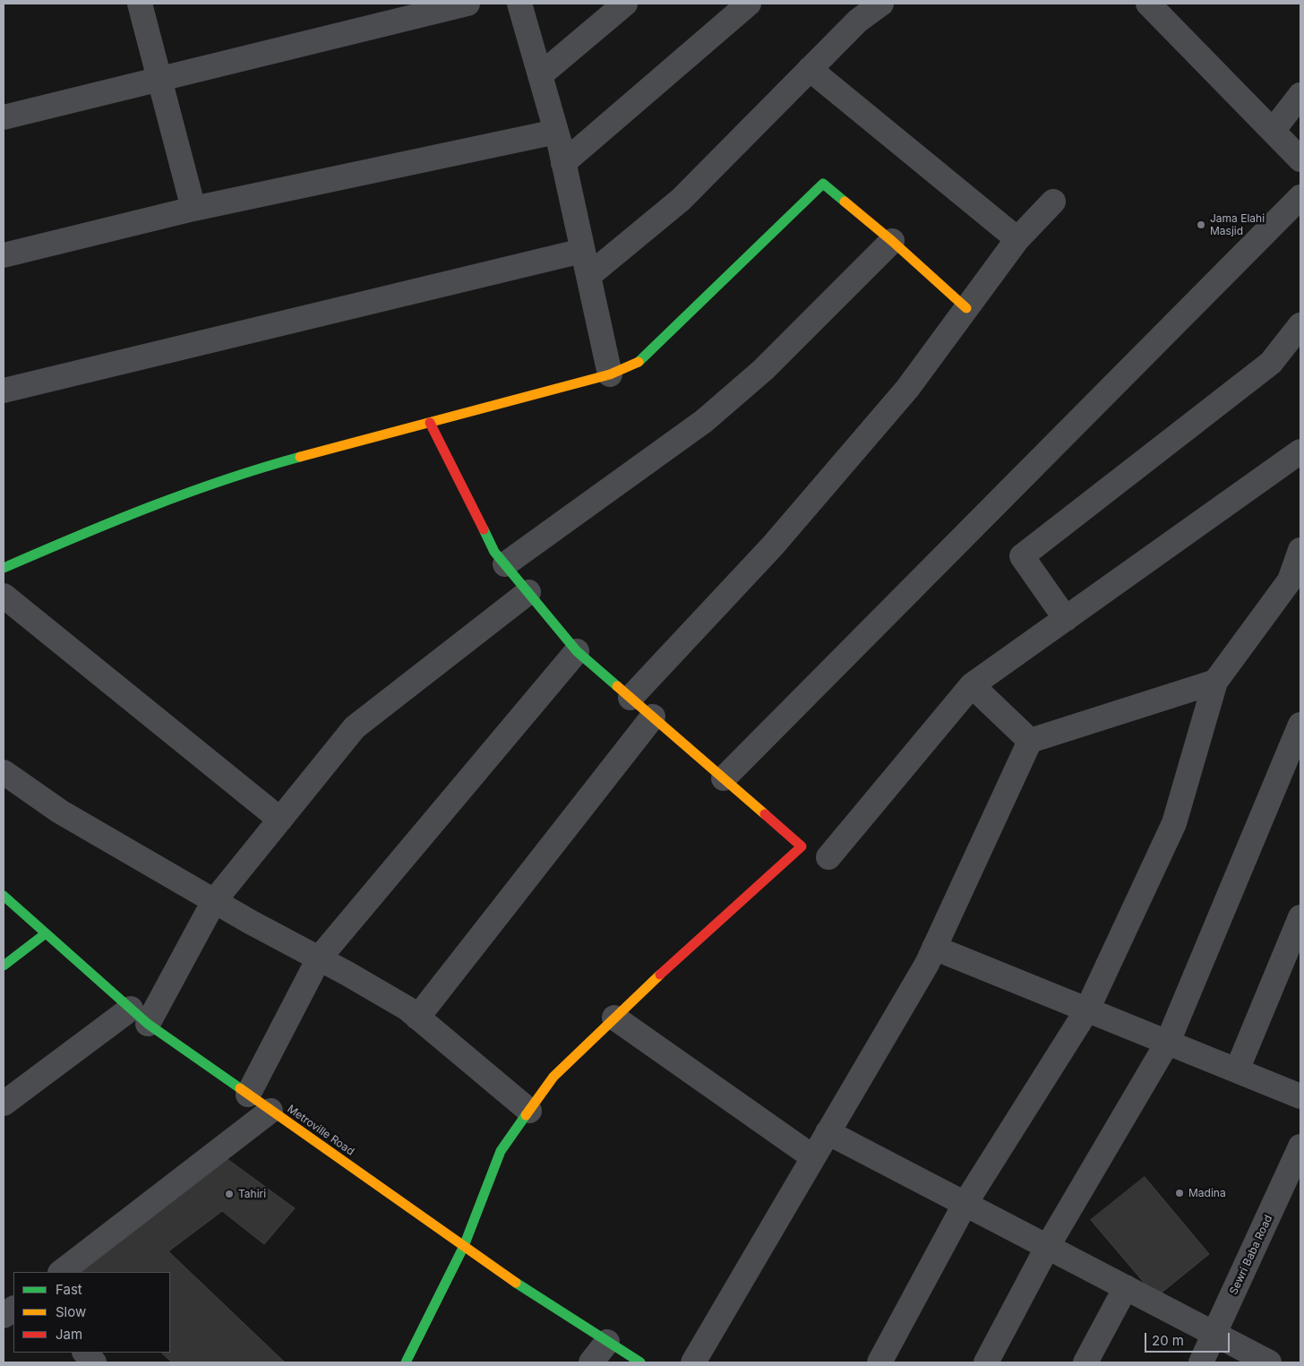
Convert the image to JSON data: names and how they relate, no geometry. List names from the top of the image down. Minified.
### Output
{"streets":{"street":["Metroville Road","Sewri Baba Road"]},"places":["Jama Elahi Masjid","Madina","Tahiri"],"legend":["Fast","Slow","Jam"],"scale_bar":"20 m"}
